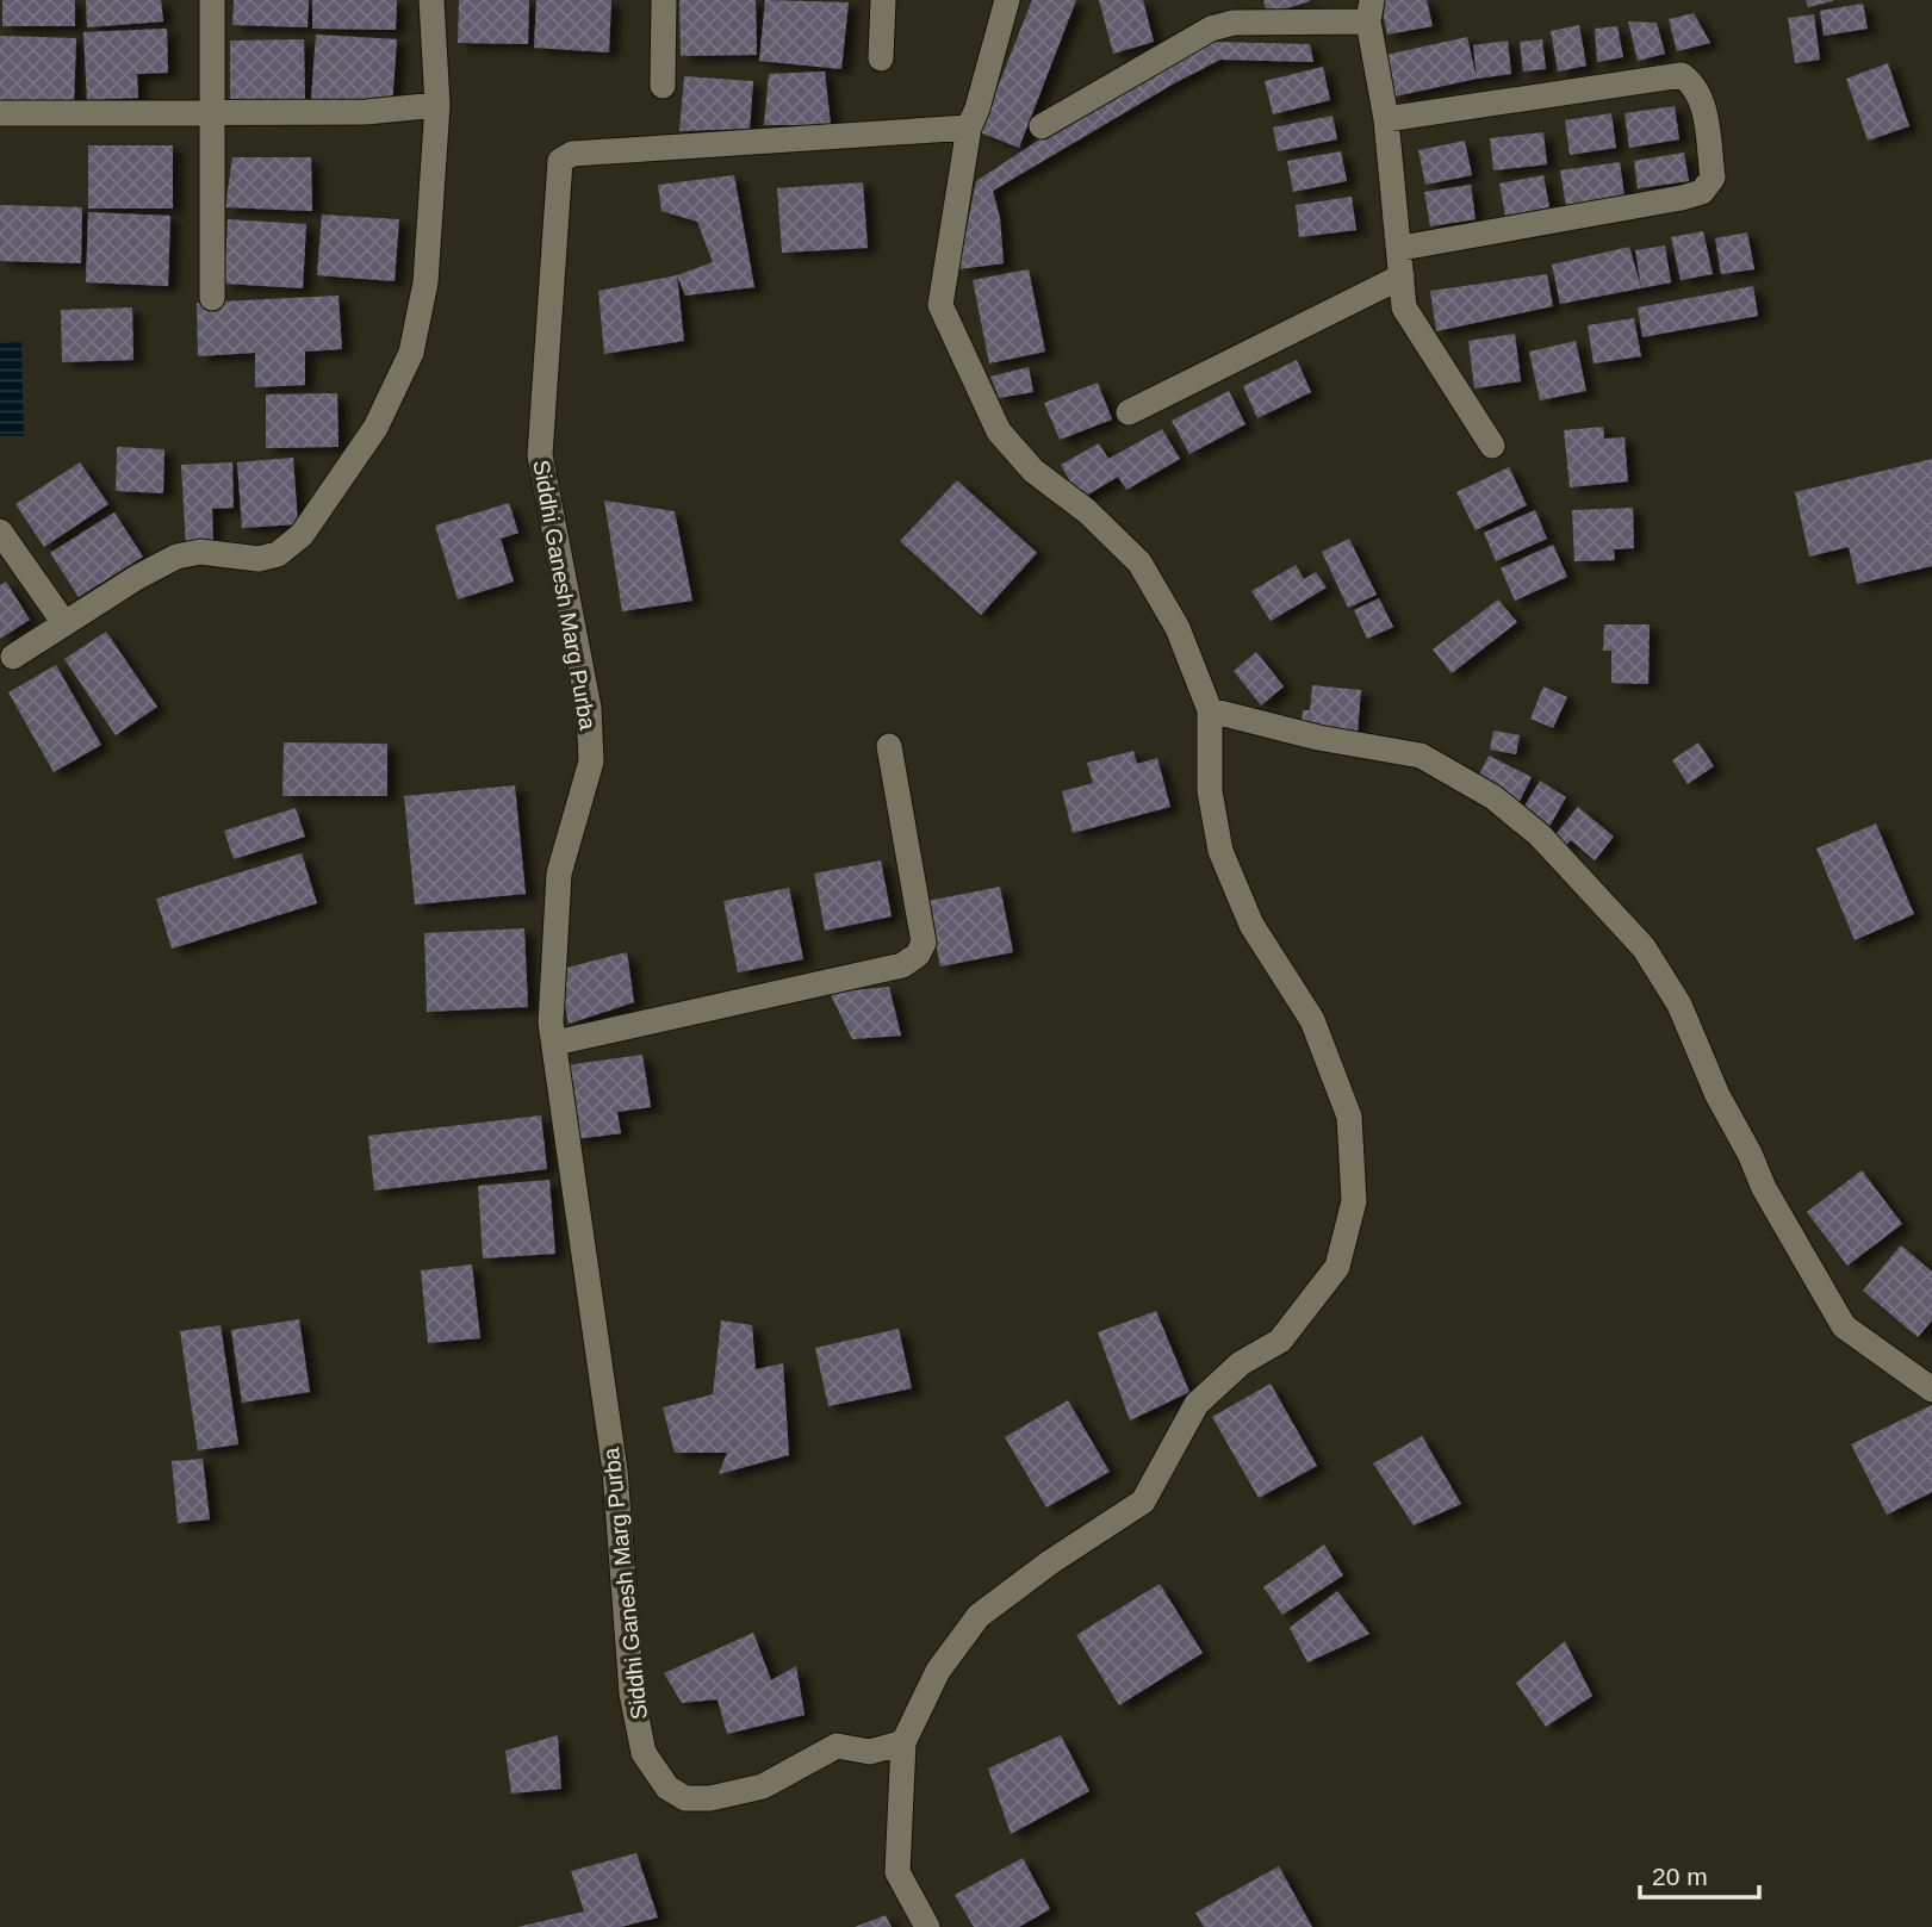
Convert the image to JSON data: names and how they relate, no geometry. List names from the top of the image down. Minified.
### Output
{"streets":{"street":["Siddhi Ganesh Marg Purba"]},"scale_bar":"20 m"}
